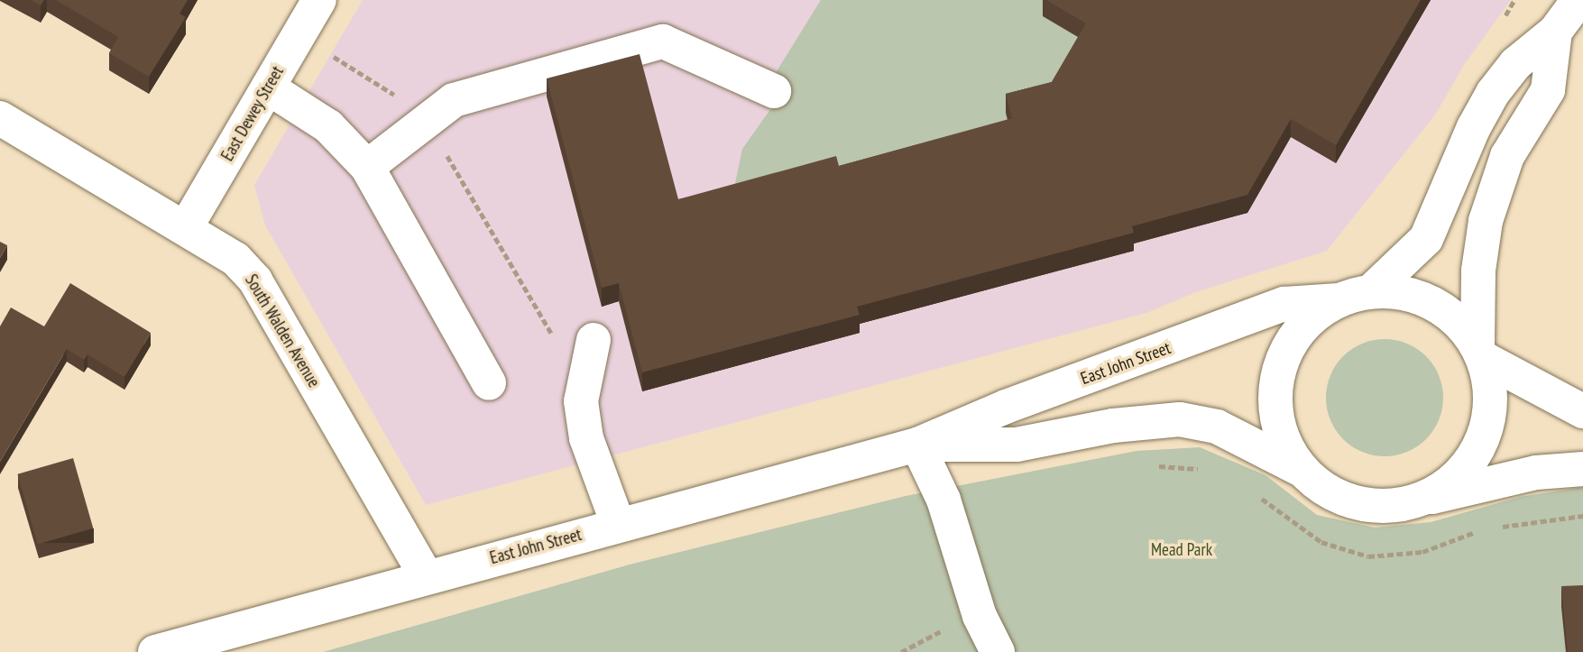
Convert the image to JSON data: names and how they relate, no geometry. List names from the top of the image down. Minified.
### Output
{"streets":{"street":["East Dewey Street","South Walden Avenue","East John Street"]},"crossings":[["East Dewey Street","South Walden Avenue"],["South Walden Avenue","East John Street"]],"parks":["Mead Park"]}
